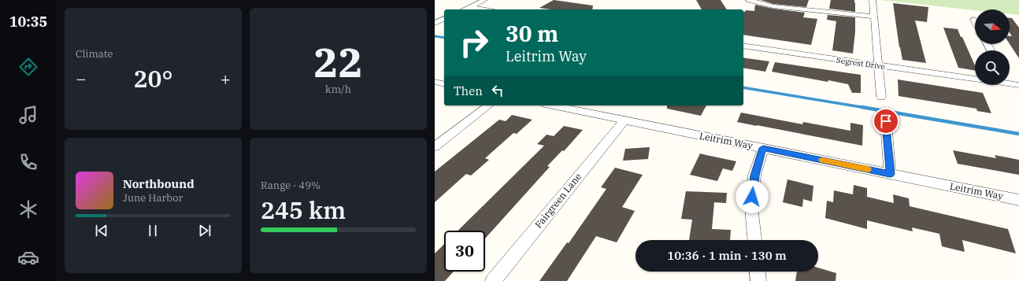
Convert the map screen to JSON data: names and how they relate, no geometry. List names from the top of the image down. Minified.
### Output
{"streets":{"street":["Segrest Drive","Leitrim Way","Fairgreen Lane"]},"crossings":[["Leitrim Way","Fairgreen Lane"]],"north":"right","page":{"tabs":"10:35","tile":["Climate",["22","km/h"],["Range · 49%","245 km"]],"turn":["30 m","Leitrim Way"],"heat":["−","20°","+"],"then":"Then","song":["Northbound","June Harbor"],"limit":"30","trip":"10:36 · 1 min · 130 m"}}
